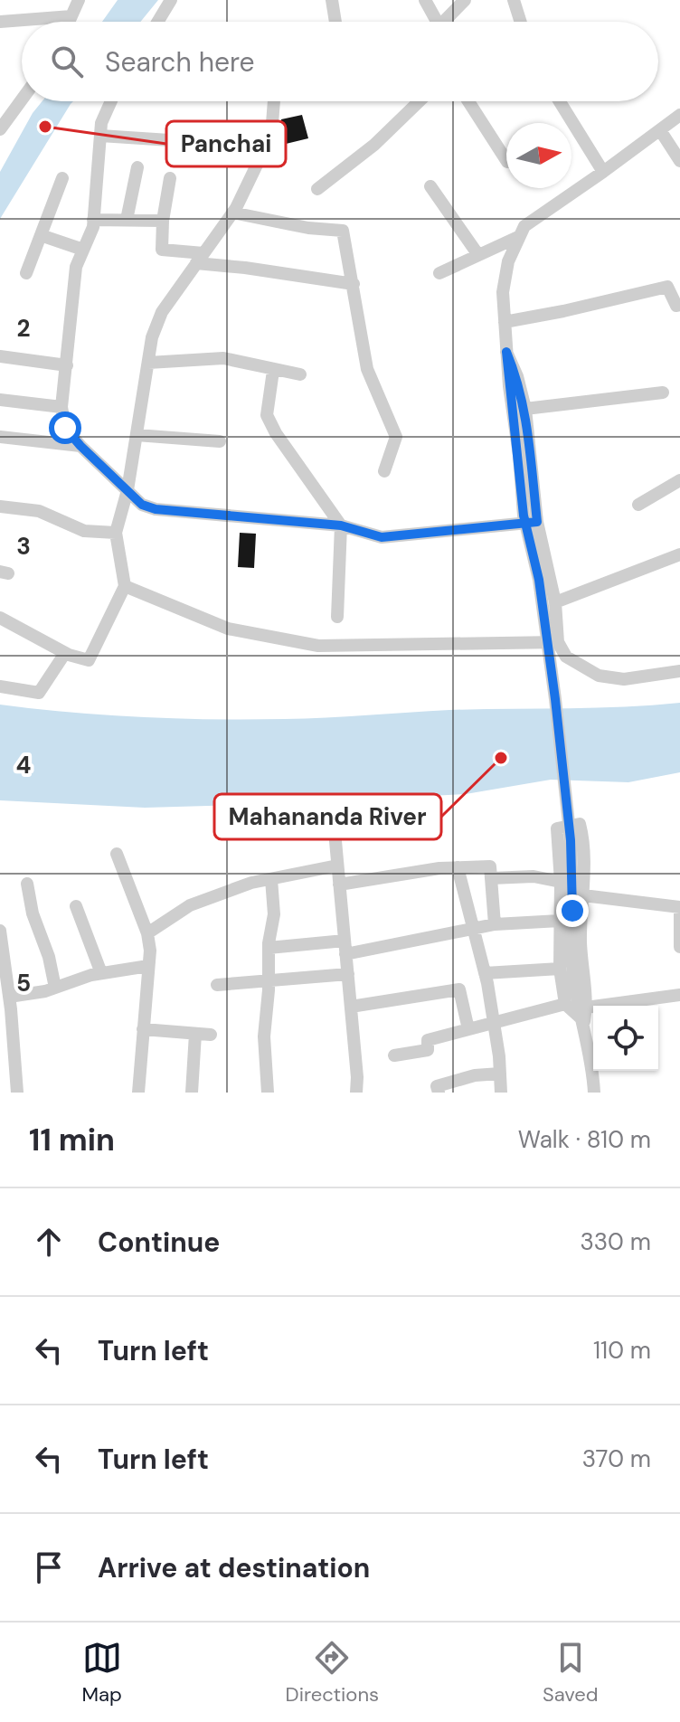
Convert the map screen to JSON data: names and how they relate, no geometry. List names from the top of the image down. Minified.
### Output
{"places":["Panchai","Mahananda River"],"north":"right","page":{"search":"Search here","heading":["11 min","Walk · 810 m"],"list":[["Continue","330 m"],["Turn left","110 m"],["Turn left","370 m"],"Arrive at destination"],"nav":["Map","Directions","Saved"]},"grid":{"rows":["2","3","4","5"]}}
